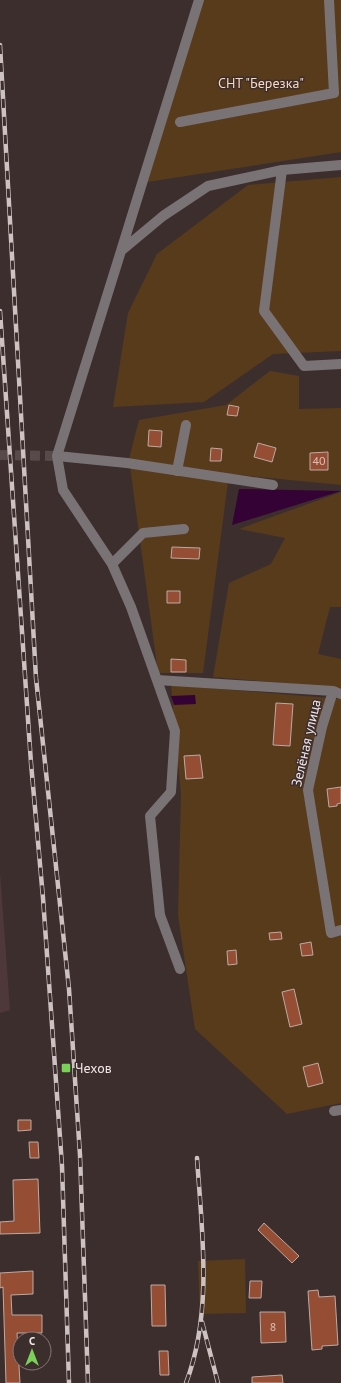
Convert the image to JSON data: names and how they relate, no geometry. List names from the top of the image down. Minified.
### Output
{"streets":{"street":["Зелёная улица"]},"parks":["СНТ \"Березка\""],"places":{"transit":["Чехов"]},"house_numbers":["40","8"],"north":"top"}
